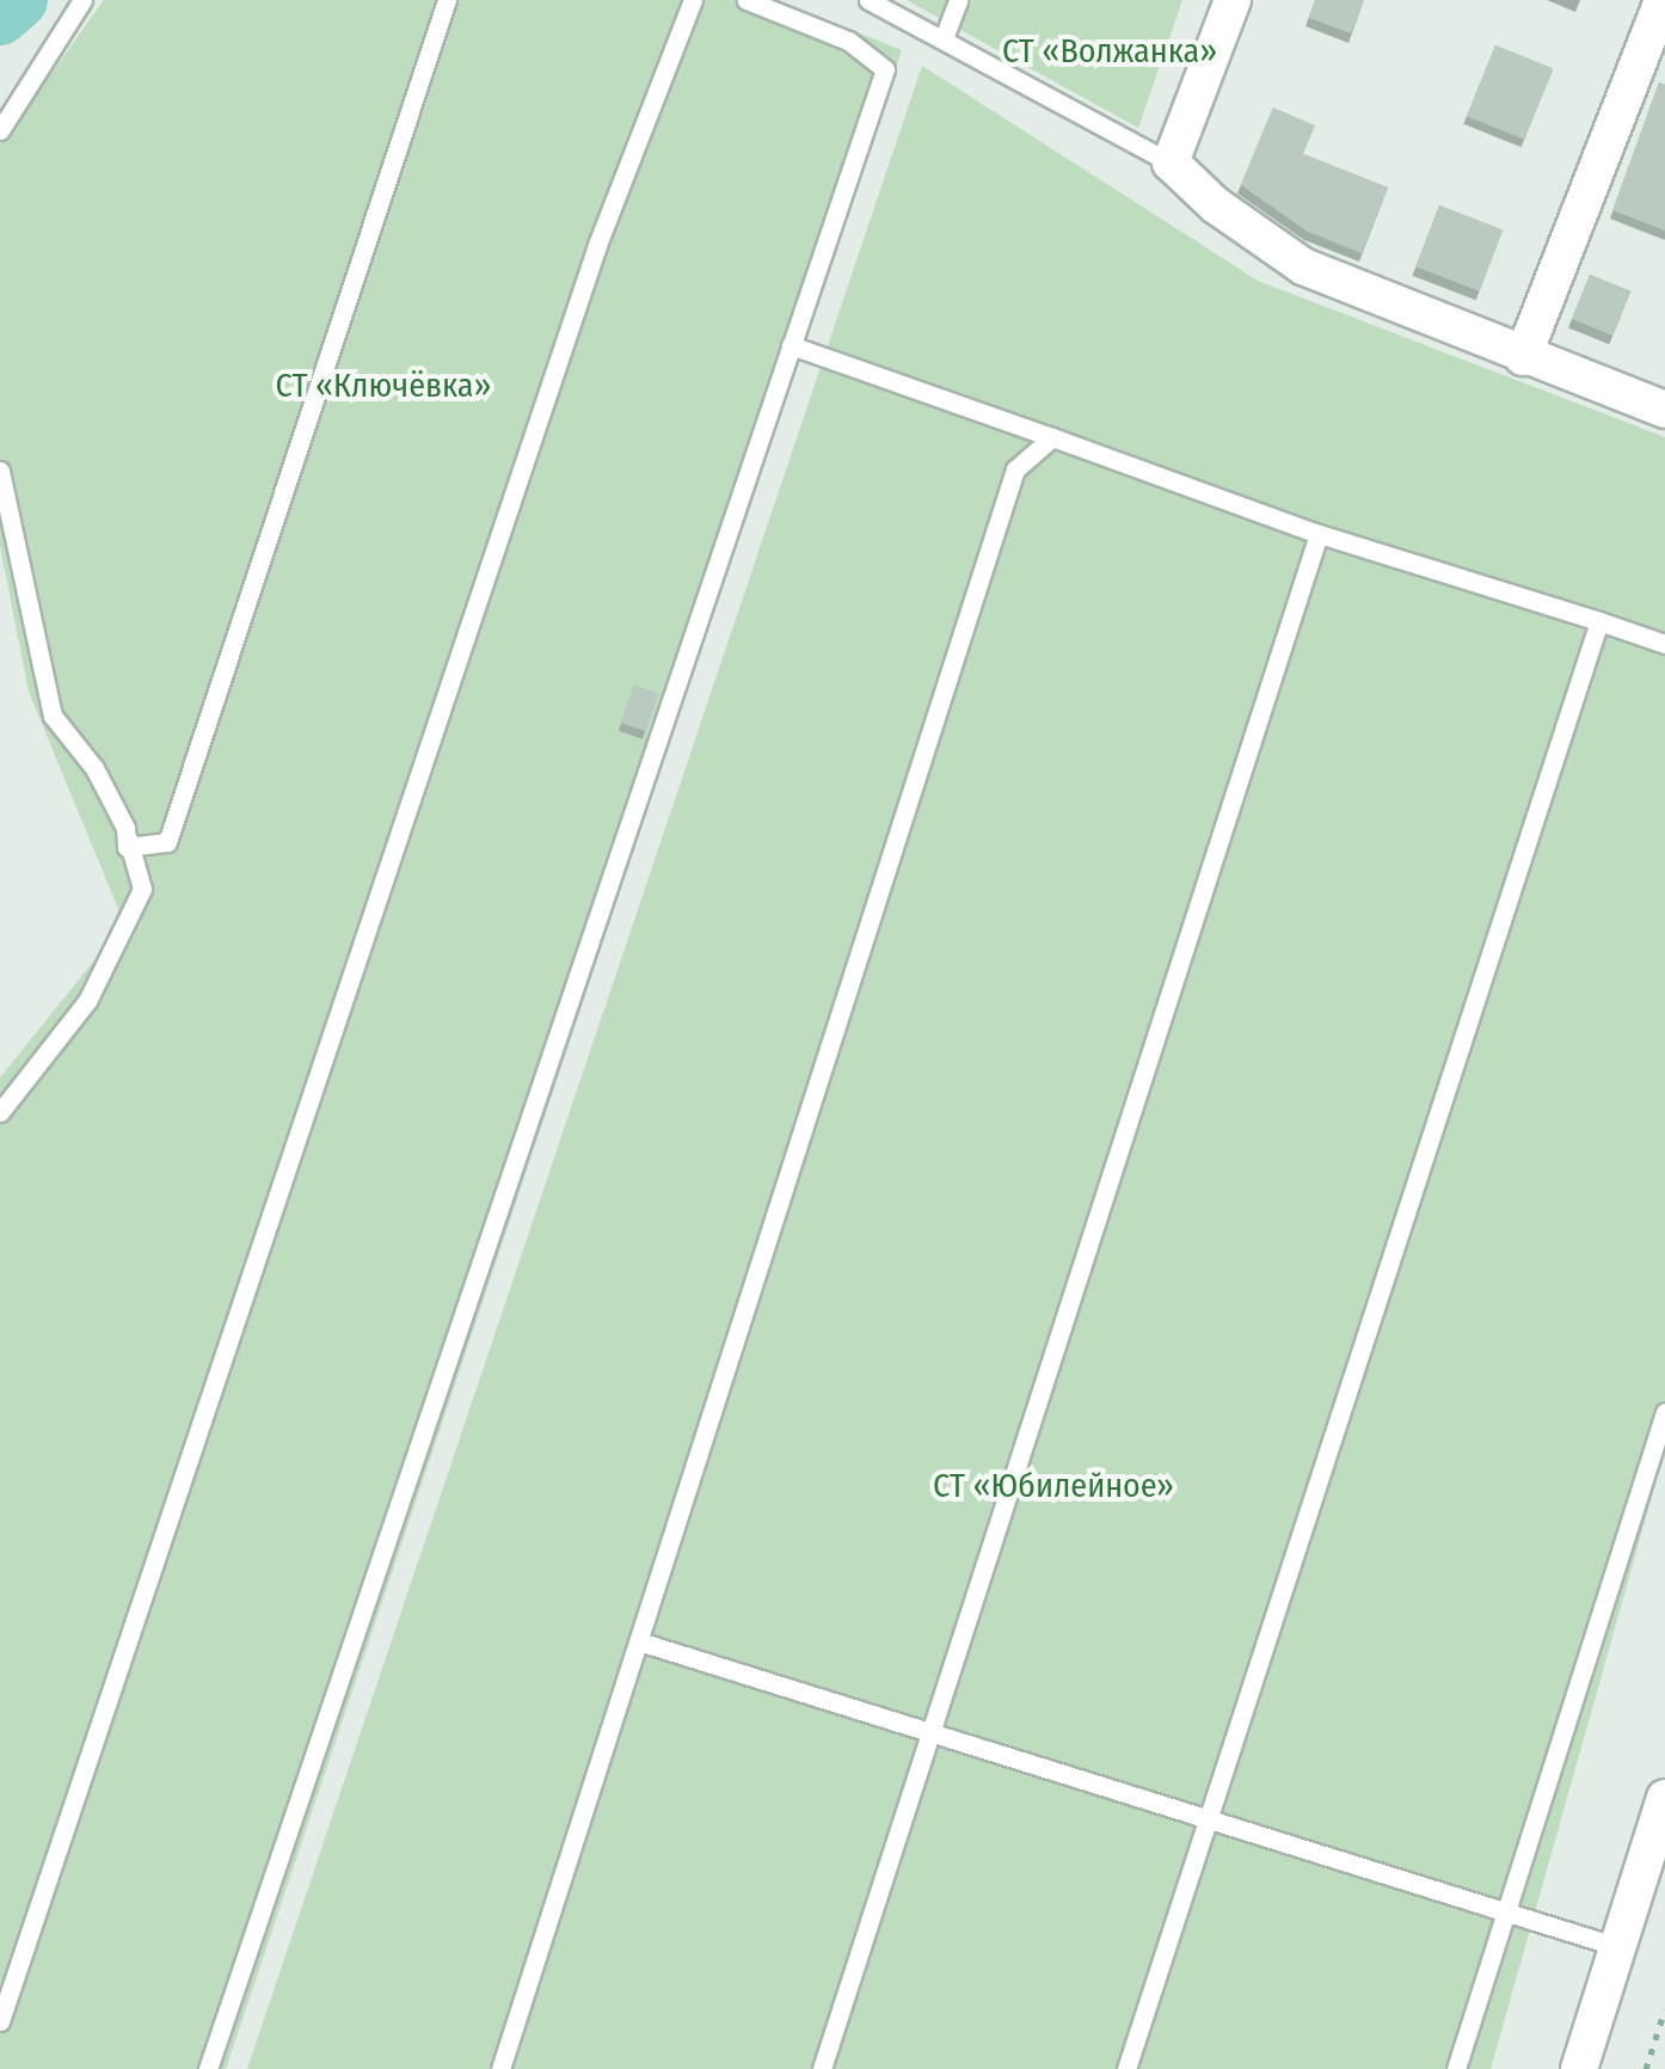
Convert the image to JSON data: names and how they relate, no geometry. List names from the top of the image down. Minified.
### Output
{"parks":["СТ «Волжанка»","СТ «Ключёвка»","СТ «Юбилейное»"]}
